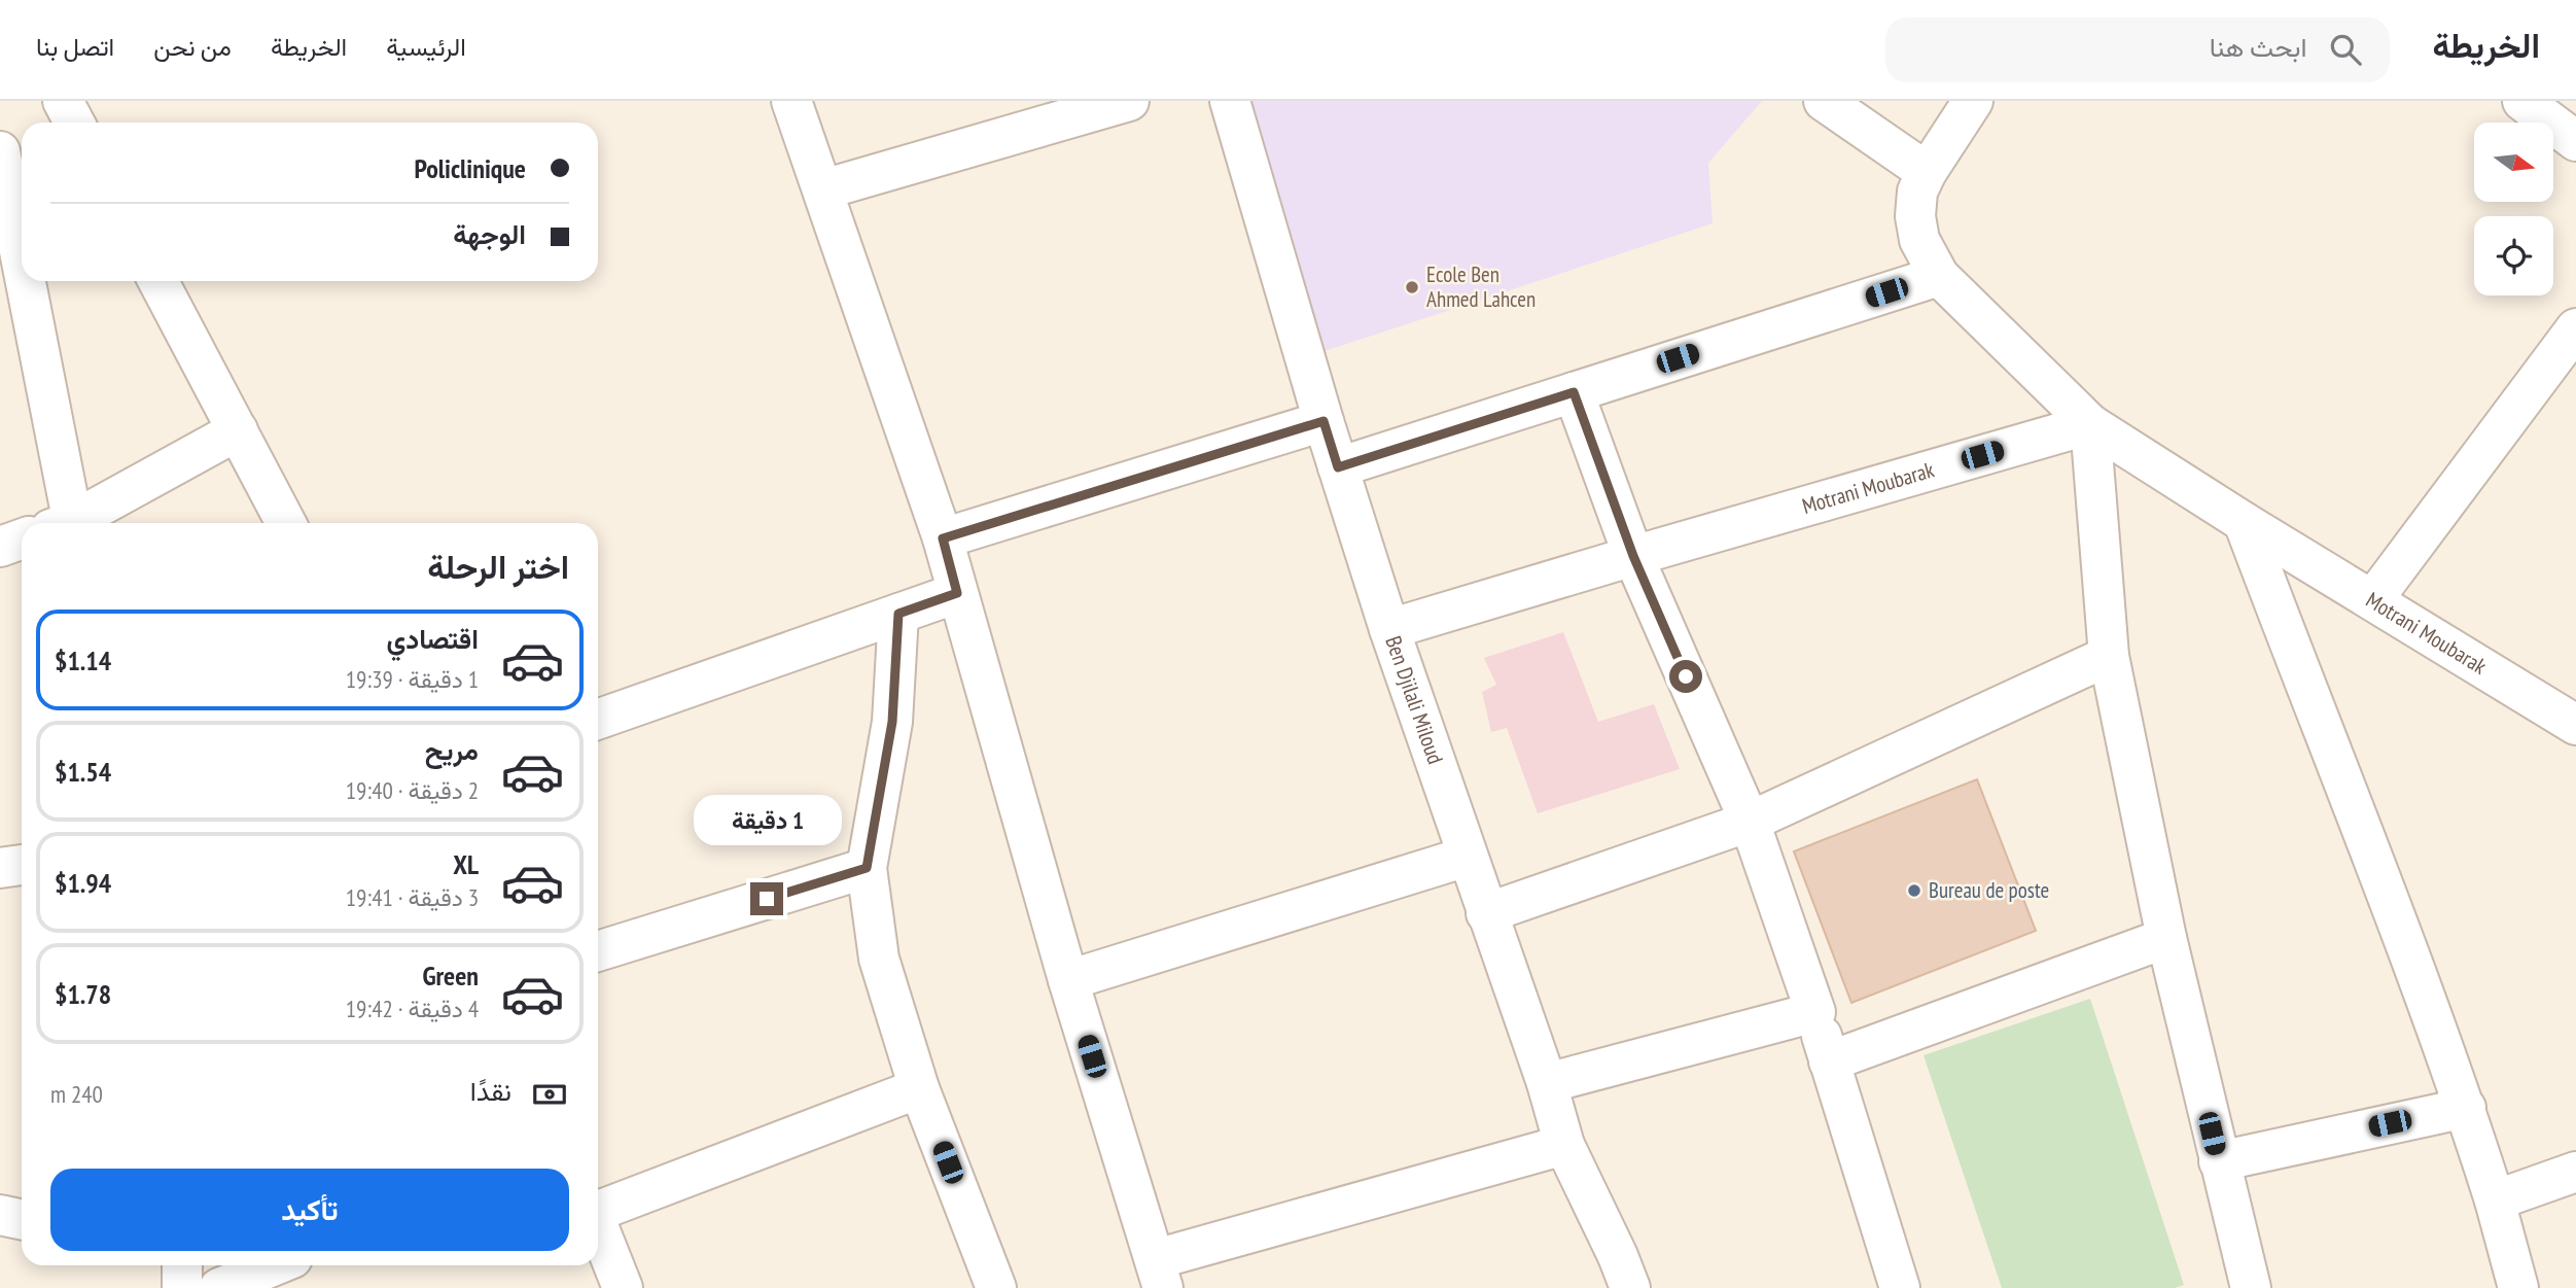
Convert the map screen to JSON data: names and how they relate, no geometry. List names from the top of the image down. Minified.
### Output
{"streets":{"street":["Motrani Moubarak","Ben Djilali Miloud"]},"crossings":[["Motrani Moubarak","Ben Djilali Miloud"]],"places":["Ecole Ben Ahmed Lahcen","Bureau de poste"],"north":"right","page":{"header":"الخريطة","search":"ابحث هنا","nav":["الرئيسية","الخريطة","من نحن","اتصل بنا"],"banner":["Policlinique","الوجهة"],"heading":"اختر الرحلة","list":[{"name":"اقتصادي","note":"1 دقيقة · 19:39","value":"$1.14"},{"name":"مريح","note":"2 دقيقة · 19:40","value":"$1.54"},{"name":"XL","note":"3 دقيقة · 19:41","value":"$1.94"},{"name":"Green","note":"4 دقيقة · 19:42","value":"$1.78"}],"bubble":"1 دقيقة","pay":["نقدًا","240 m"],"buttons":"تأكيد"}}
